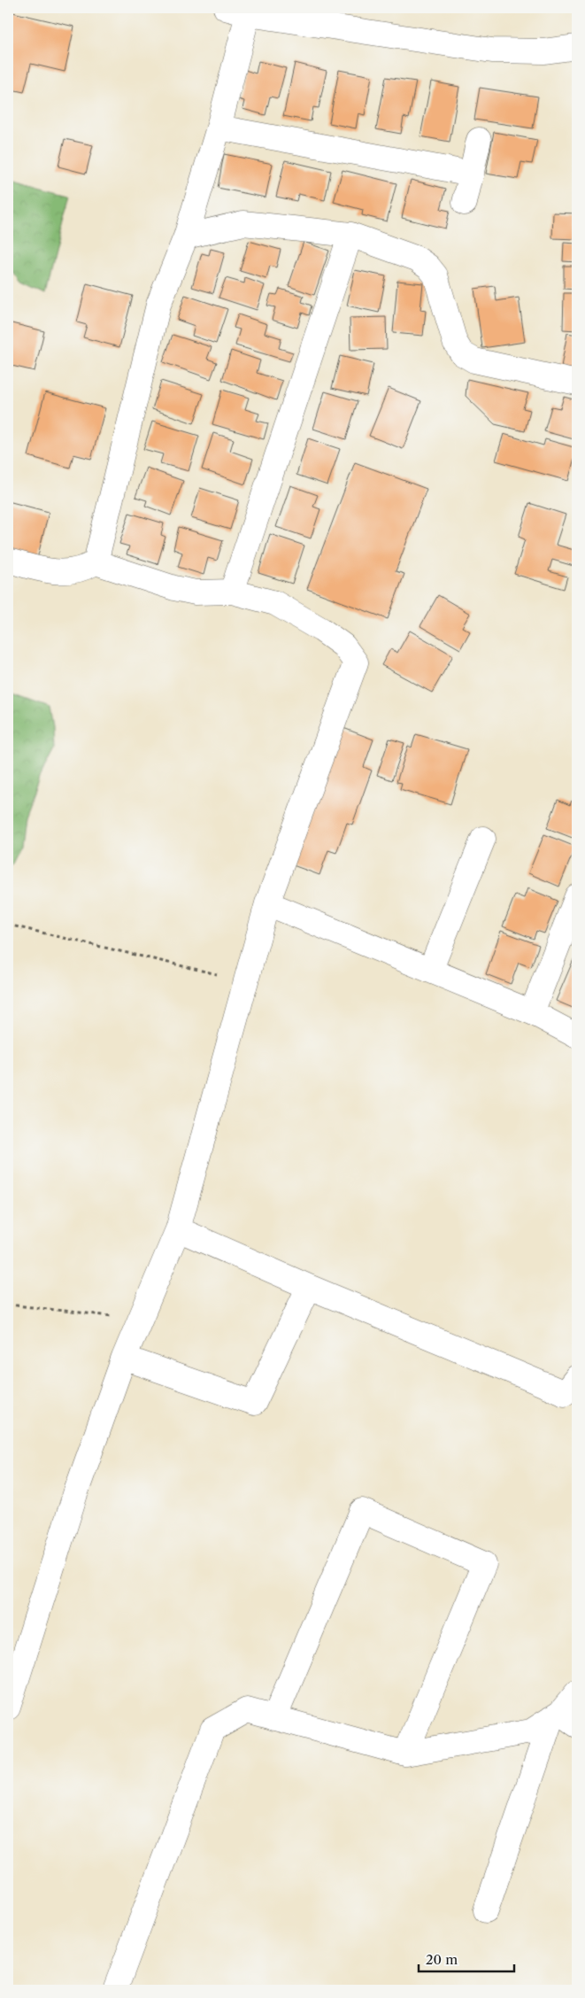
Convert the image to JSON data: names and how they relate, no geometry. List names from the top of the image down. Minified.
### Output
{"scale_bar":"20 m"}
